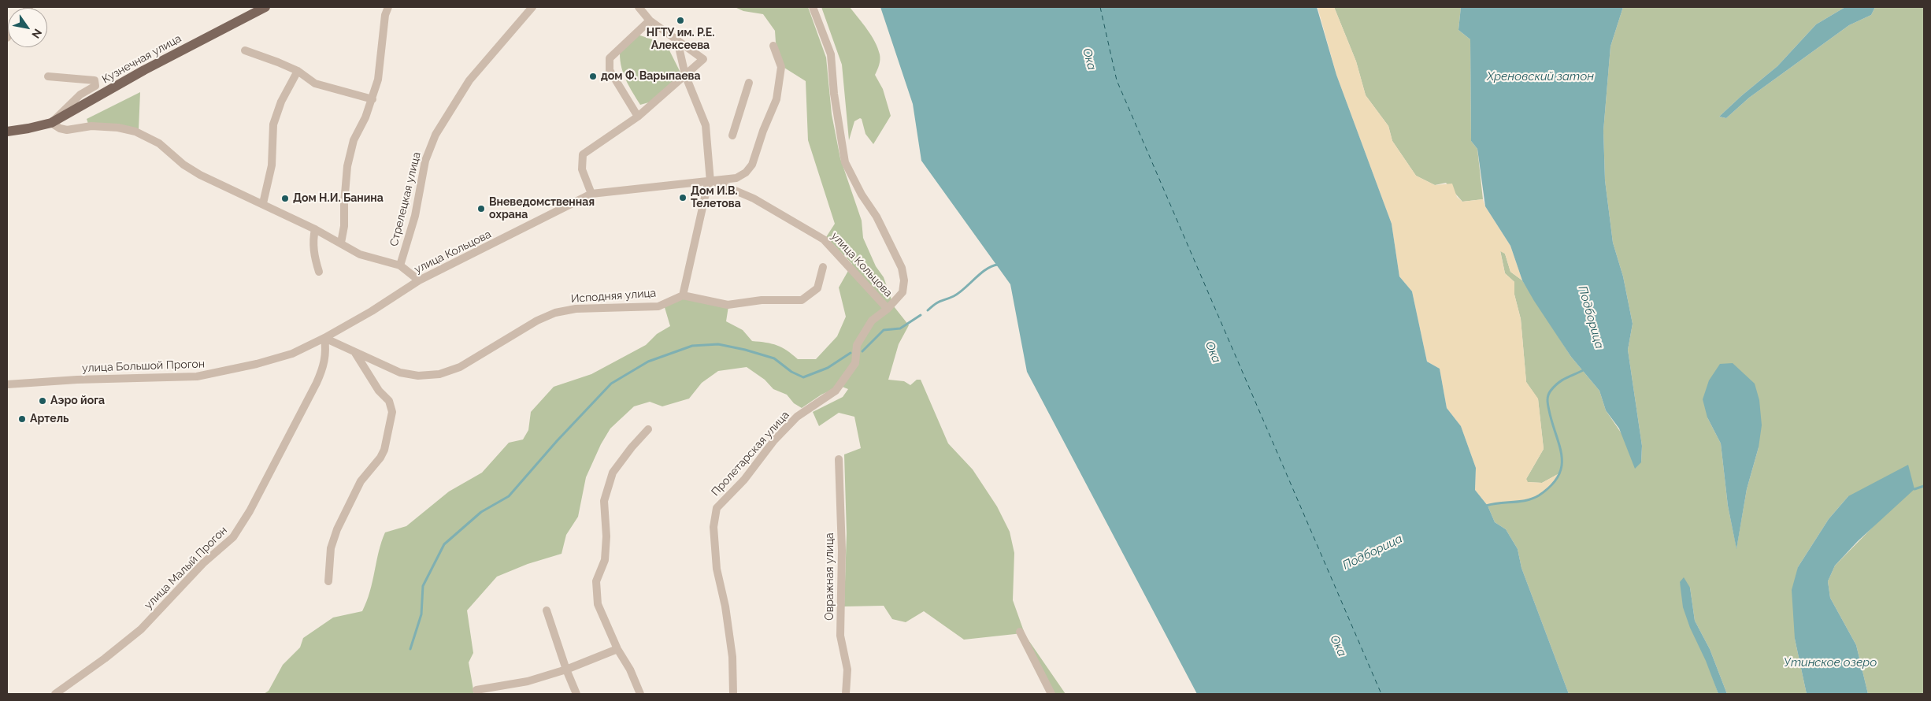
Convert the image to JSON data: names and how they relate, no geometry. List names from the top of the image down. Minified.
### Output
{"streets":{"main road":["Кузнечная улица"],"street":["Стрелецкая улица","улица Кольцова","Исподняя улица","улица Большой Прогон","Пролетарская улица","улица Малый Прогон","Овражная улица"]},"crossings":[["улица Кольцова","улица Большой Прогон"],["улица Кольцова","Пролетарская улица"],["Исподняя улица","улица Большой Прогон"],["Исподняя улица","улица Малый Прогон"],["улица Большой Прогон","улица Малый Прогон"]],"water":["Ока","Хреновский затон","Подборица","Утинское озеро"],"places":["НГТУ им. Р.Е. Алексеева","дом Ф. Варыпаева","Дом И.В. Телетова","Дом Н.И. Банина","Вневедомственная охрана","Аэро йога","Артель"],"north":"bottom right"}
